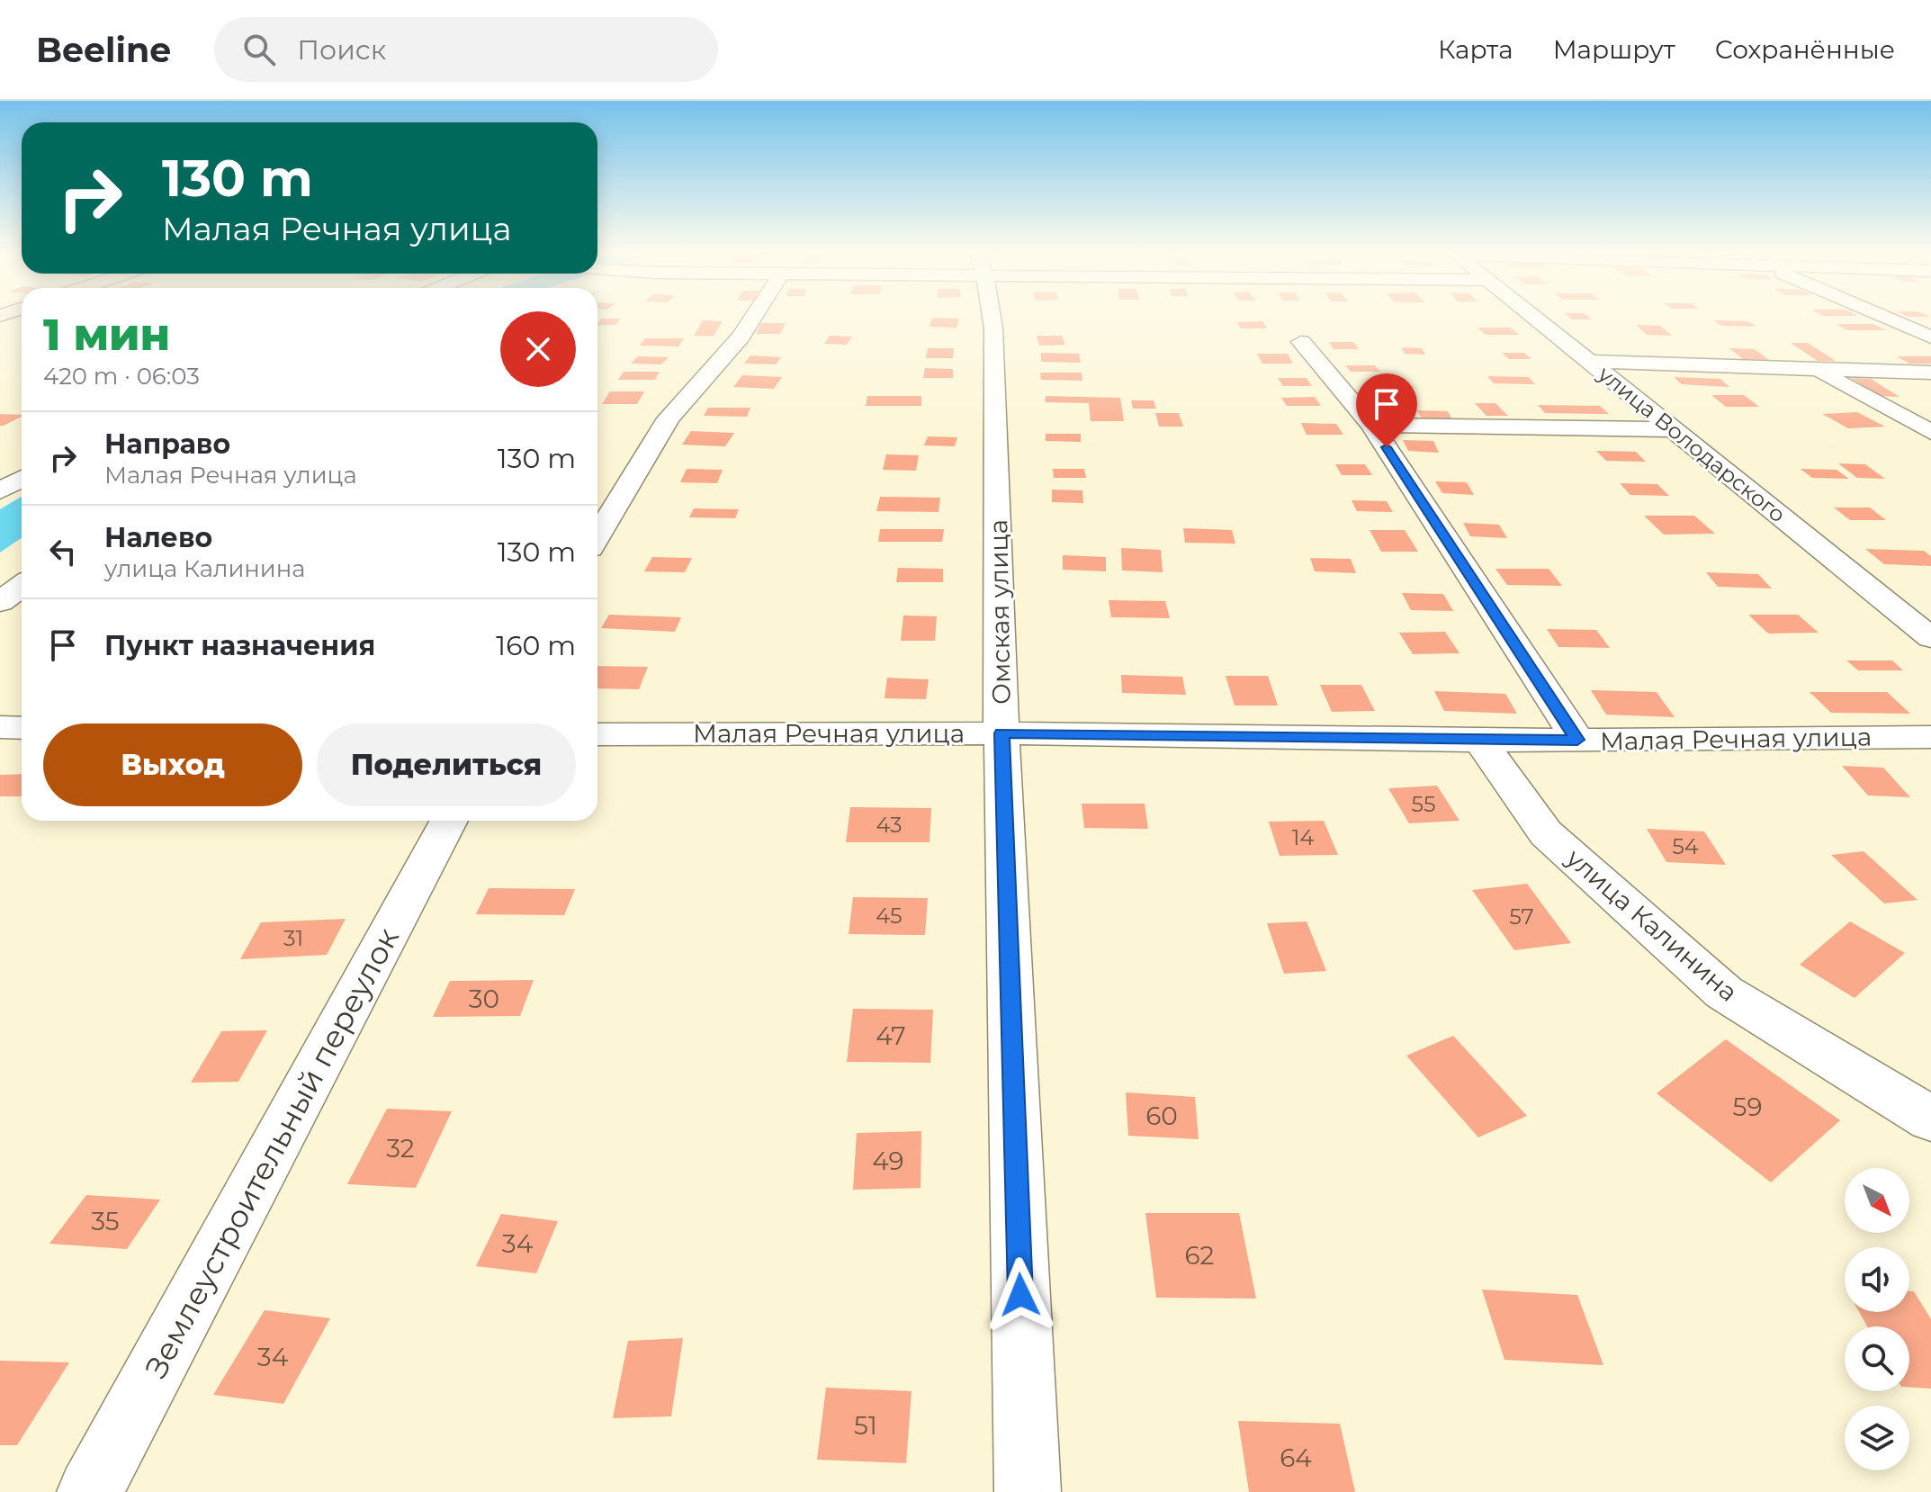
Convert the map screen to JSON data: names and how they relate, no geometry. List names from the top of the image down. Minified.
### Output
{"streets":{"street":["улица Володарского","Омская улица","Малая Речная улица","улица Калинина","Землеустроительный переулок"]},"crossings":[["Омская улица","Малая Речная улица"],["Малая Речная улица","улица Калинина"]],"house_numbers":["55","43","14","54","45","57","31","30","47","59","60","32","49","35","34","62","34","51","64"],"north":"bottom right","page":{"header":"Beeline","search":"Поиск","nav":["Карта","Маршрут","Сохранённые"],"turn":["130 m","Малая Речная улица"],"heading":["1 мин","420 m · 06:03"],"list":[{"name":"Направо","note":"Малая Речная улица","value":"130 m"},{"name":"Налево","note":"улица Калинина","value":"130 m"},{"name":"Пункт назначения","value":"160 m"}],"buttons":["Выход","Поделиться"]}}
